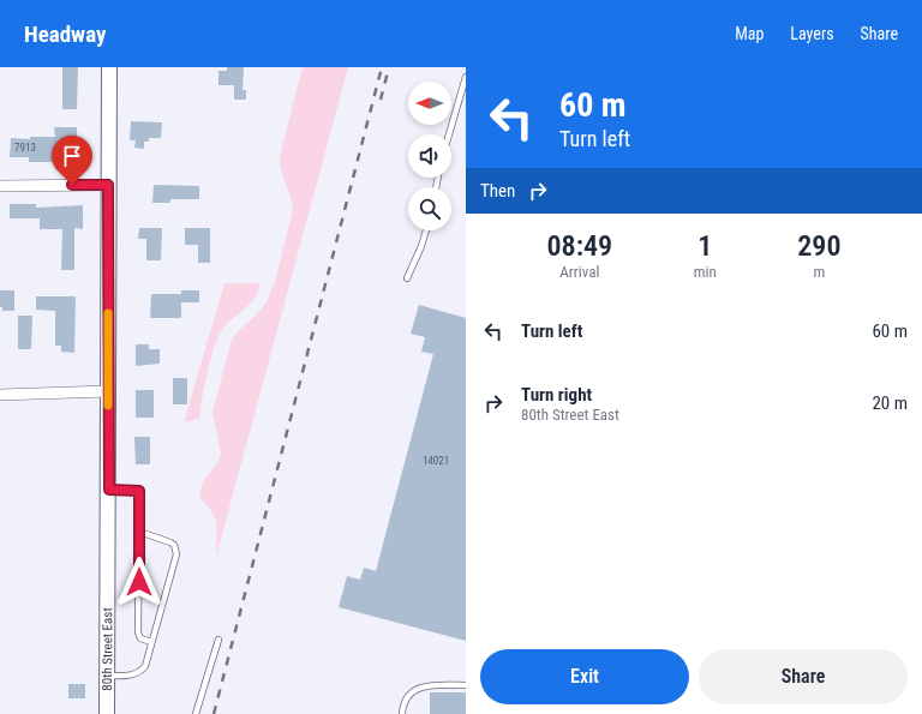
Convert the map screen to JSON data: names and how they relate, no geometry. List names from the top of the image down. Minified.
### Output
{"streets":{"street":["80th Street East"]},"house_numbers":["7913","14021"],"north":"left","page":{"header":"Headway","nav":["Map","Layers","Share"],"turn":["60 m","Turn left"],"then":"Then","eta":["08:49","Arrival","1","min","290","m"],"list":[{"name":"Turn left","value":"60 m"},{"name":"Turn right","note":"80th Street East","value":"20 m"}],"buttons":["Exit","Share"]}}
